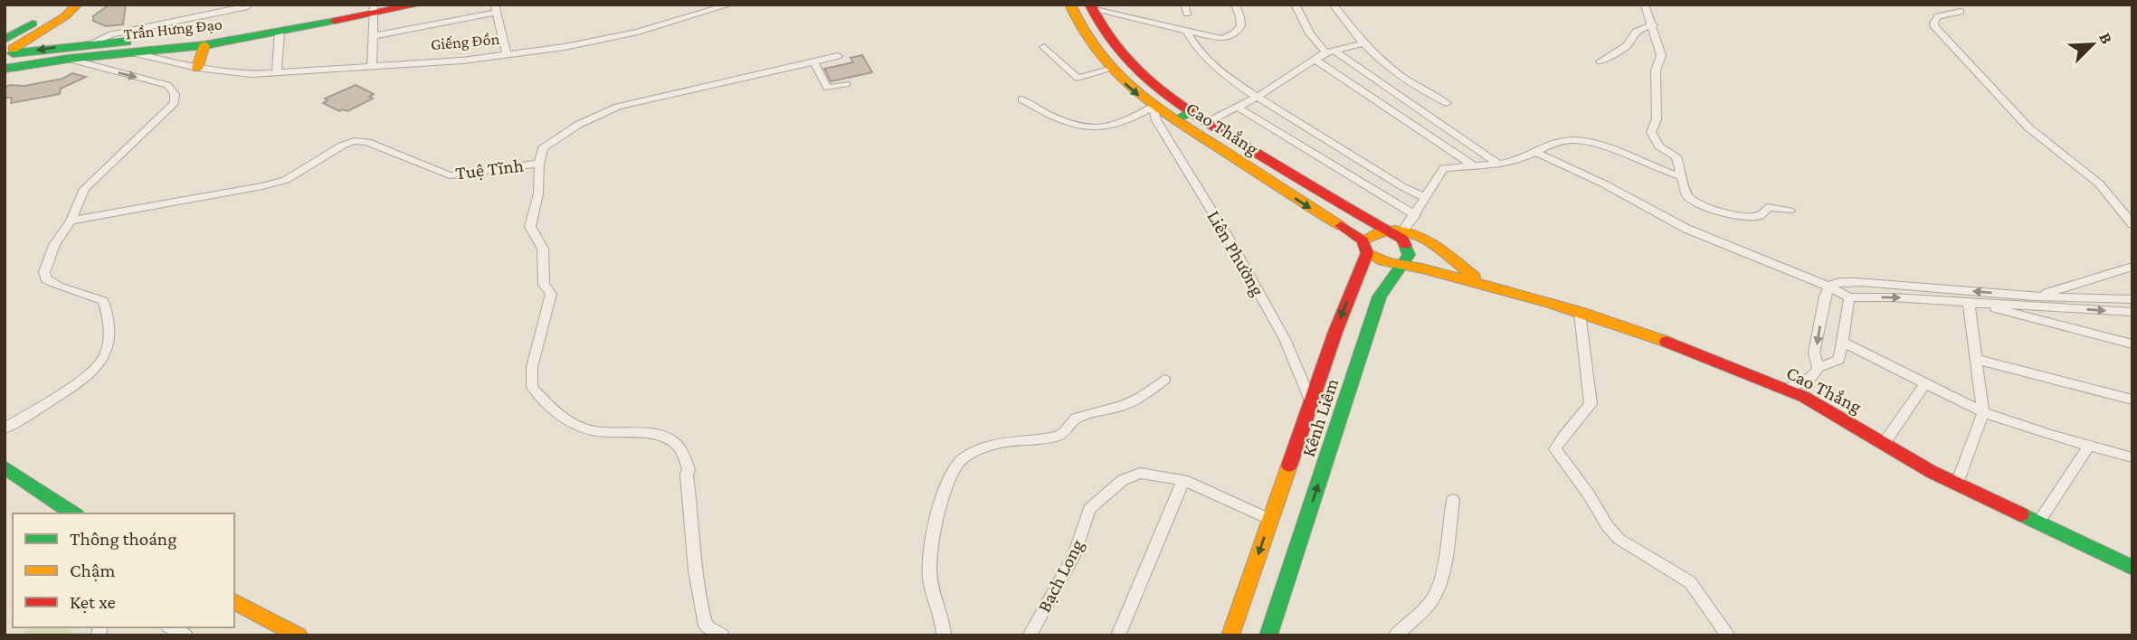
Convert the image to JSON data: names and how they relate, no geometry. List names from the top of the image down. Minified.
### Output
{"streets":{"main road":["Trần Hưng Đạo","Cao Thắng","Kênh Liêm"],"street":["Giếng Đồn","Tuệ Tĩnh","Liên Phường","Bạch Long"]},"crossings":[["Trần Hưng Đạo","Giếng Đồn"],["Cao Thắng","Liên Phường"],["Cao Thắng","Kênh Liêm"],["Liên Phường","Kênh Liêm"],["Kênh Liêm","Bạch Long"]],"legend":["Thông thoáng","Chậm","Kẹt xe"],"north":"top right"}
